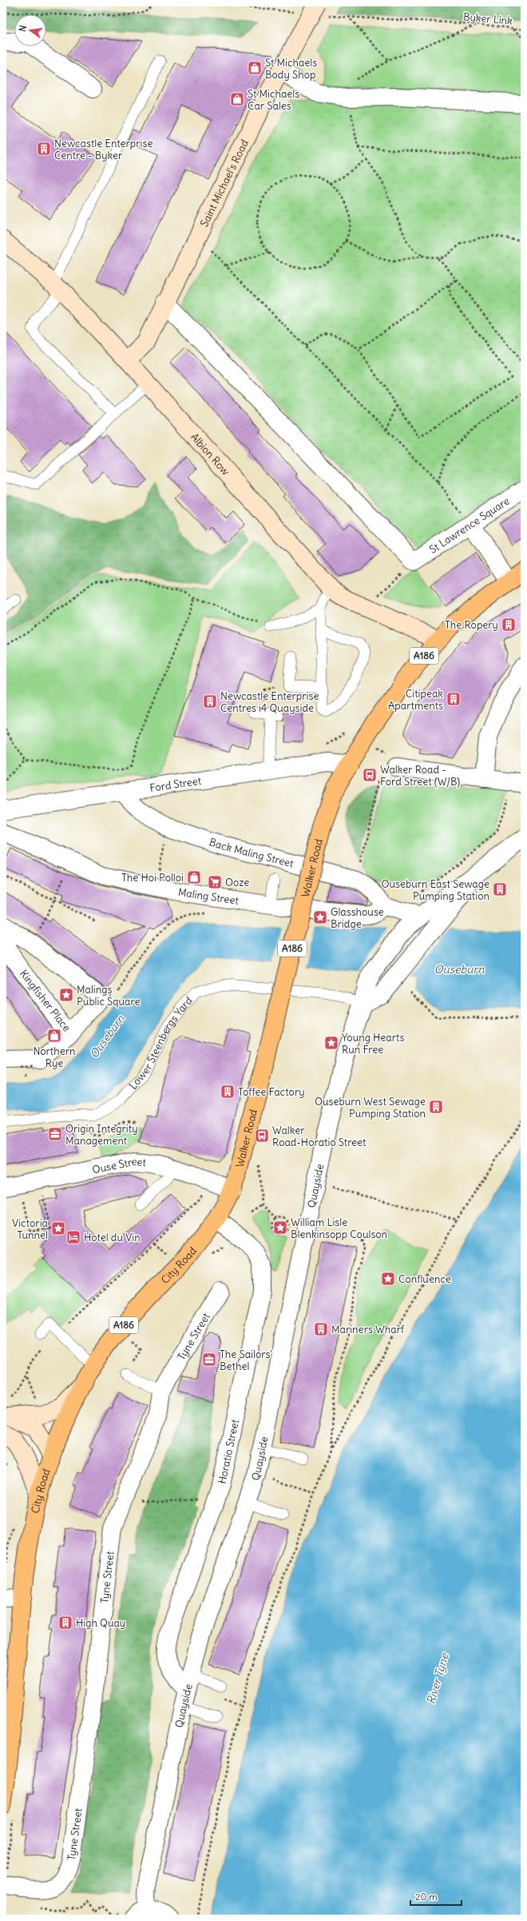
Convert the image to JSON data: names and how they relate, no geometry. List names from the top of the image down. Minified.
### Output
{"streets":{"main road":["A186","Walker Road","City Road"],"street":["Saint Michael's Road","Albion Row","St Lawrence Square","Ford Street","Back Maling Street","Maling Street","Kingfisher Place","Ouse Street","Quayside","Tyne Street","Horatio Street"],"lane":["Lower Steenbergs Yard"],"path":["Byker Link"]},"crossings":[["Byker Link","Saint Michael's Road"],["Saint Michael's Road","Albion Row"],["Saint Michael's Road","St Lawrence Square"],["Albion Row","Walker Road"],["Ford Street","Back Maling Street"],["Ford Street","Walker Road"],["Back Maling Street","Maling Street"],["Walker Road","Ouse Street"],["Walker Road","City Road"],["Walker Road","Horatio Street"],["Lower Steenbergs Yard","Quayside"],["Quayside","Horatio Street"],["City Road","Horatio Street"]],"water":["Ouseburn","River Tyne"],"places":{"shop":["St Michaels Body Shop","St Michaels Car Sales","The Hoi Polloi","Northern Rye"],"building":["Newcastle Enterprise Centre - Byker","The Ropery","Citipeak Apartments","Newcastle Enterprise Centres i4 Quayside","Ouseburn East Sewage Pumping Station","Toffee Factory","Ouseburn West Sewage Pumping Station","Mariners Wharf","High Quay"],"bus stop":["Walker Road - Ford Street (W/B)","Walker Road-Horatio Street"],"supermarket":["Ooze"],"place":["Glasshouse Bridge","Malings Public Square","Young Hearts Run Free","William Lisle Blenkinsopp Coulson","Victoria Tunnel","Confluence"],"office":["Origin Integrity Management","The Sailors' Bethel"],"hotel":["Hotel du Vin"]},"scale_bar":"20 m","north":"left"}
